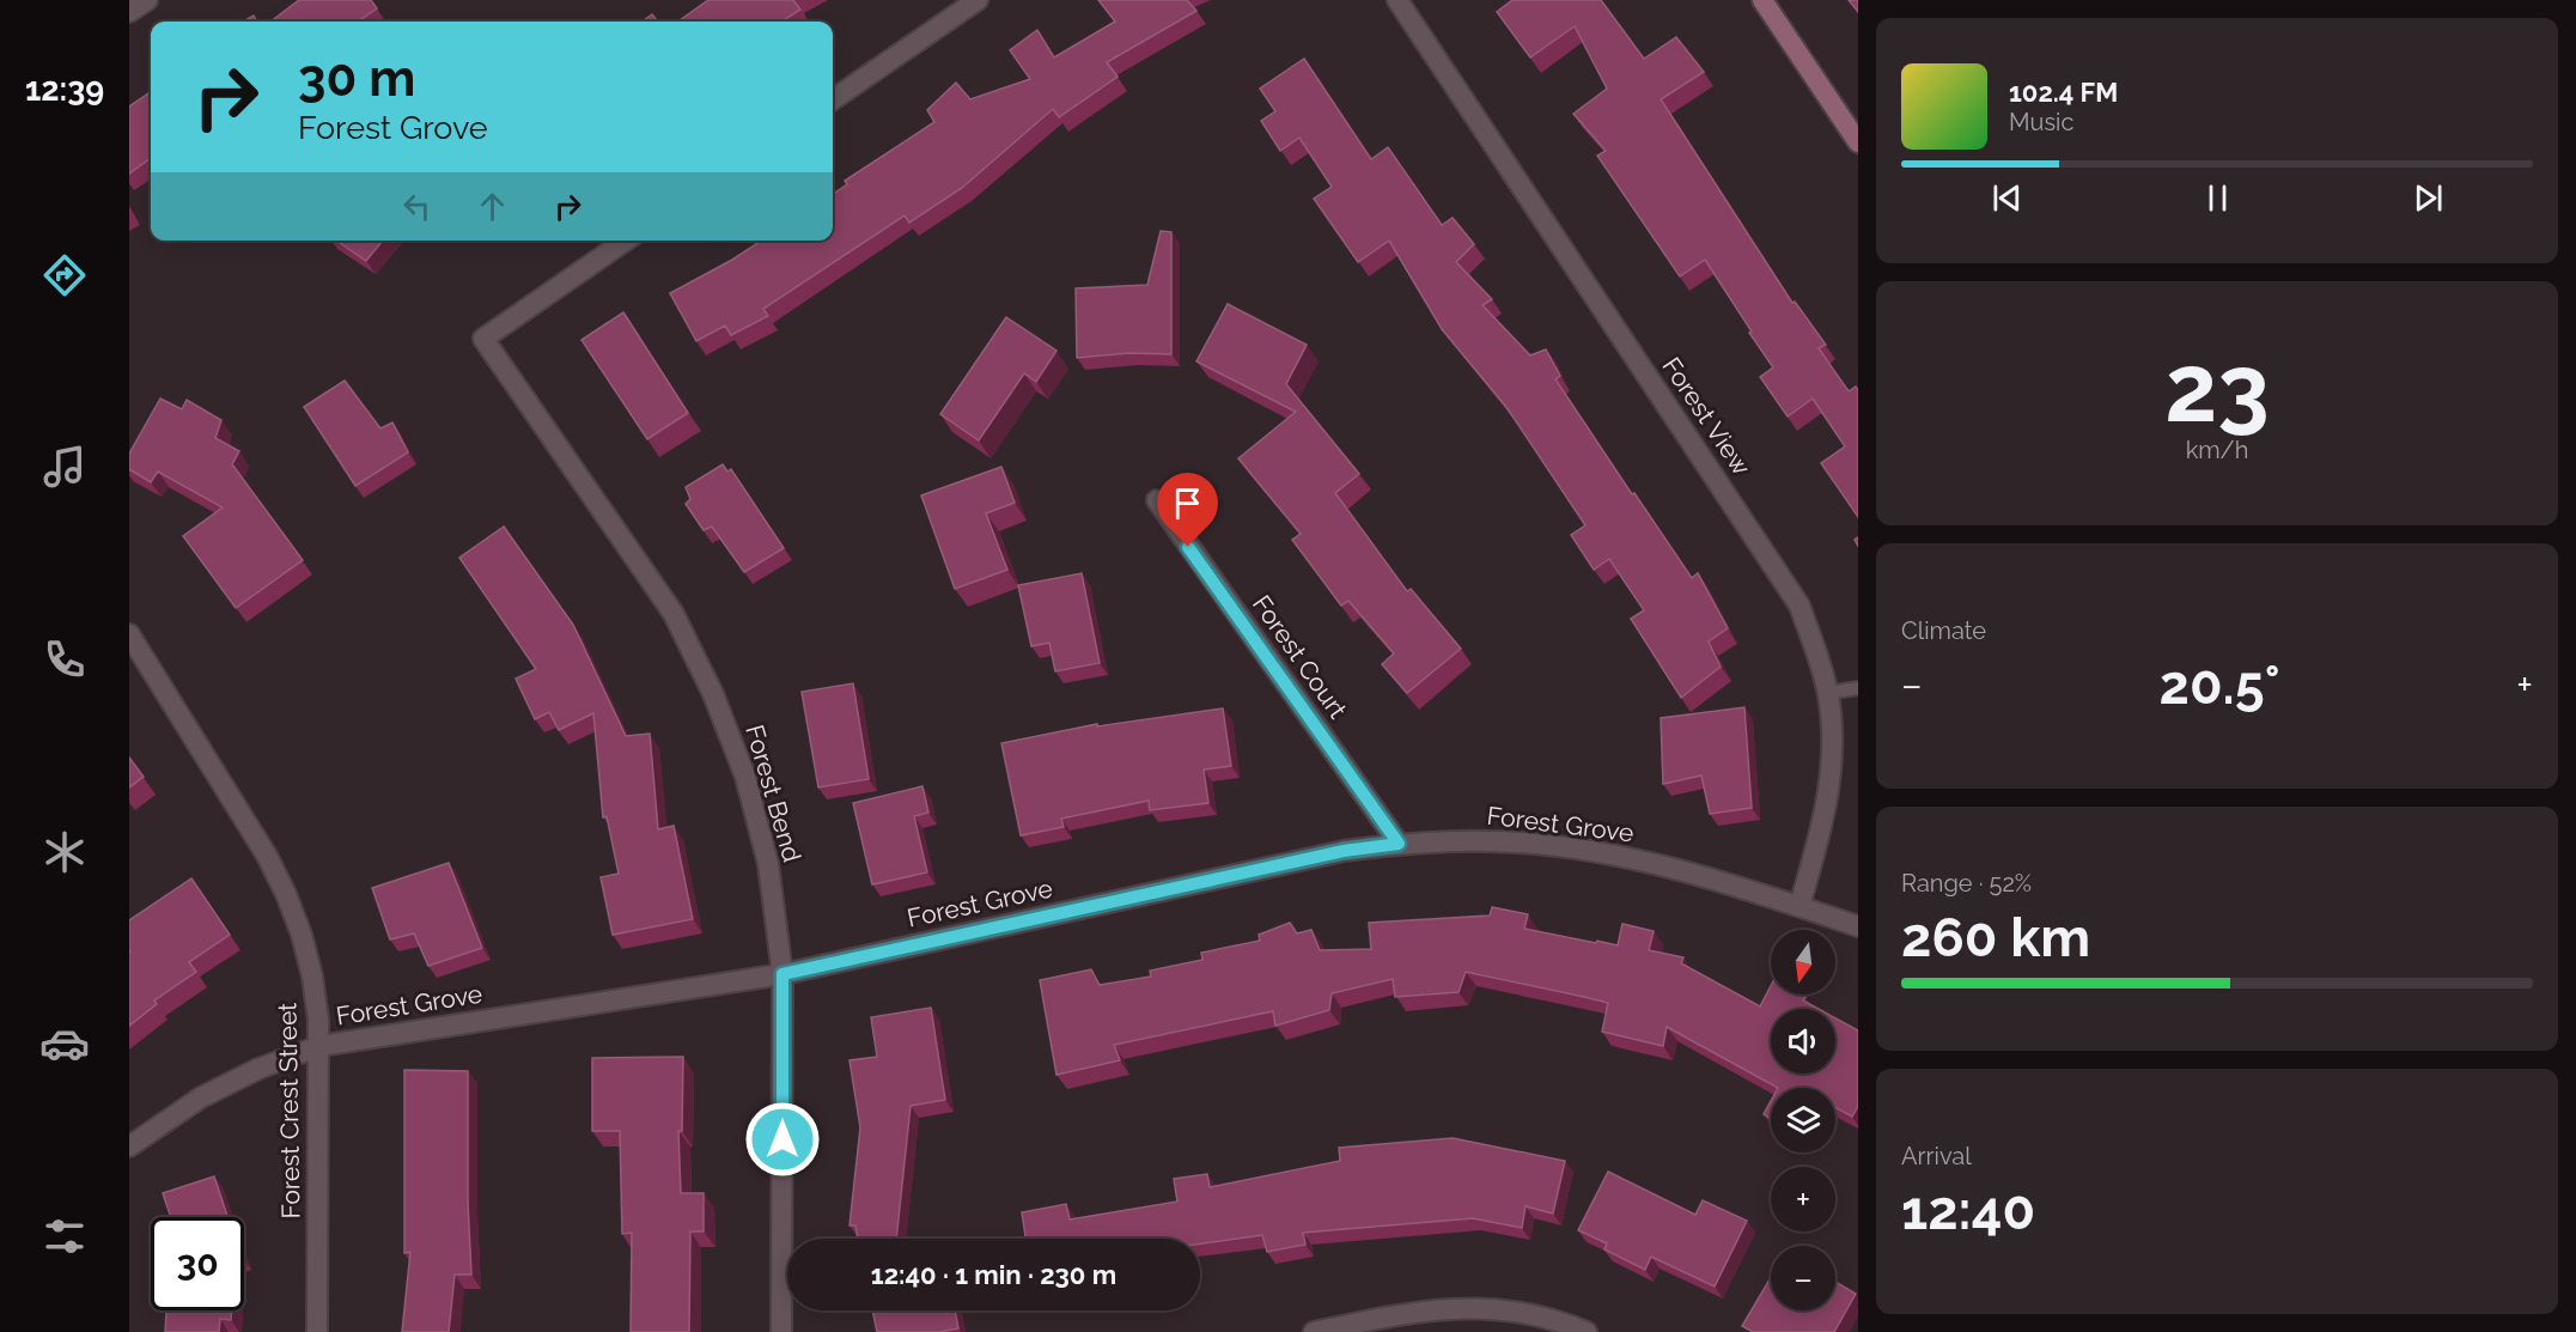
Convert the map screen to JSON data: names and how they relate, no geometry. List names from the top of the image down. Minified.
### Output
{"streets":{"street":["Forest View","Forest Court","Forest Bend","Forest Grove","Forest Crest Street"]},"crossings":[["Forest View","Forest Grove"],["Forest Court","Forest Grove"],["Forest Bend","Forest Grove"],["Forest Grove","Forest Crest Street"]],"north":"bottom","page":{"tabs":"12:39","turn":["30 m","Forest Grove"],"song":["102.4 FM","Music"],"tile":[["23","km/h"],"Climate",["Range · 52%","260 km"],["Arrival","12:40"]],"heat":["−","20.5°","+"],"map_buttons":["+","−"],"limit":"30","trip":"12:40 · 1 min · 230 m"}}
